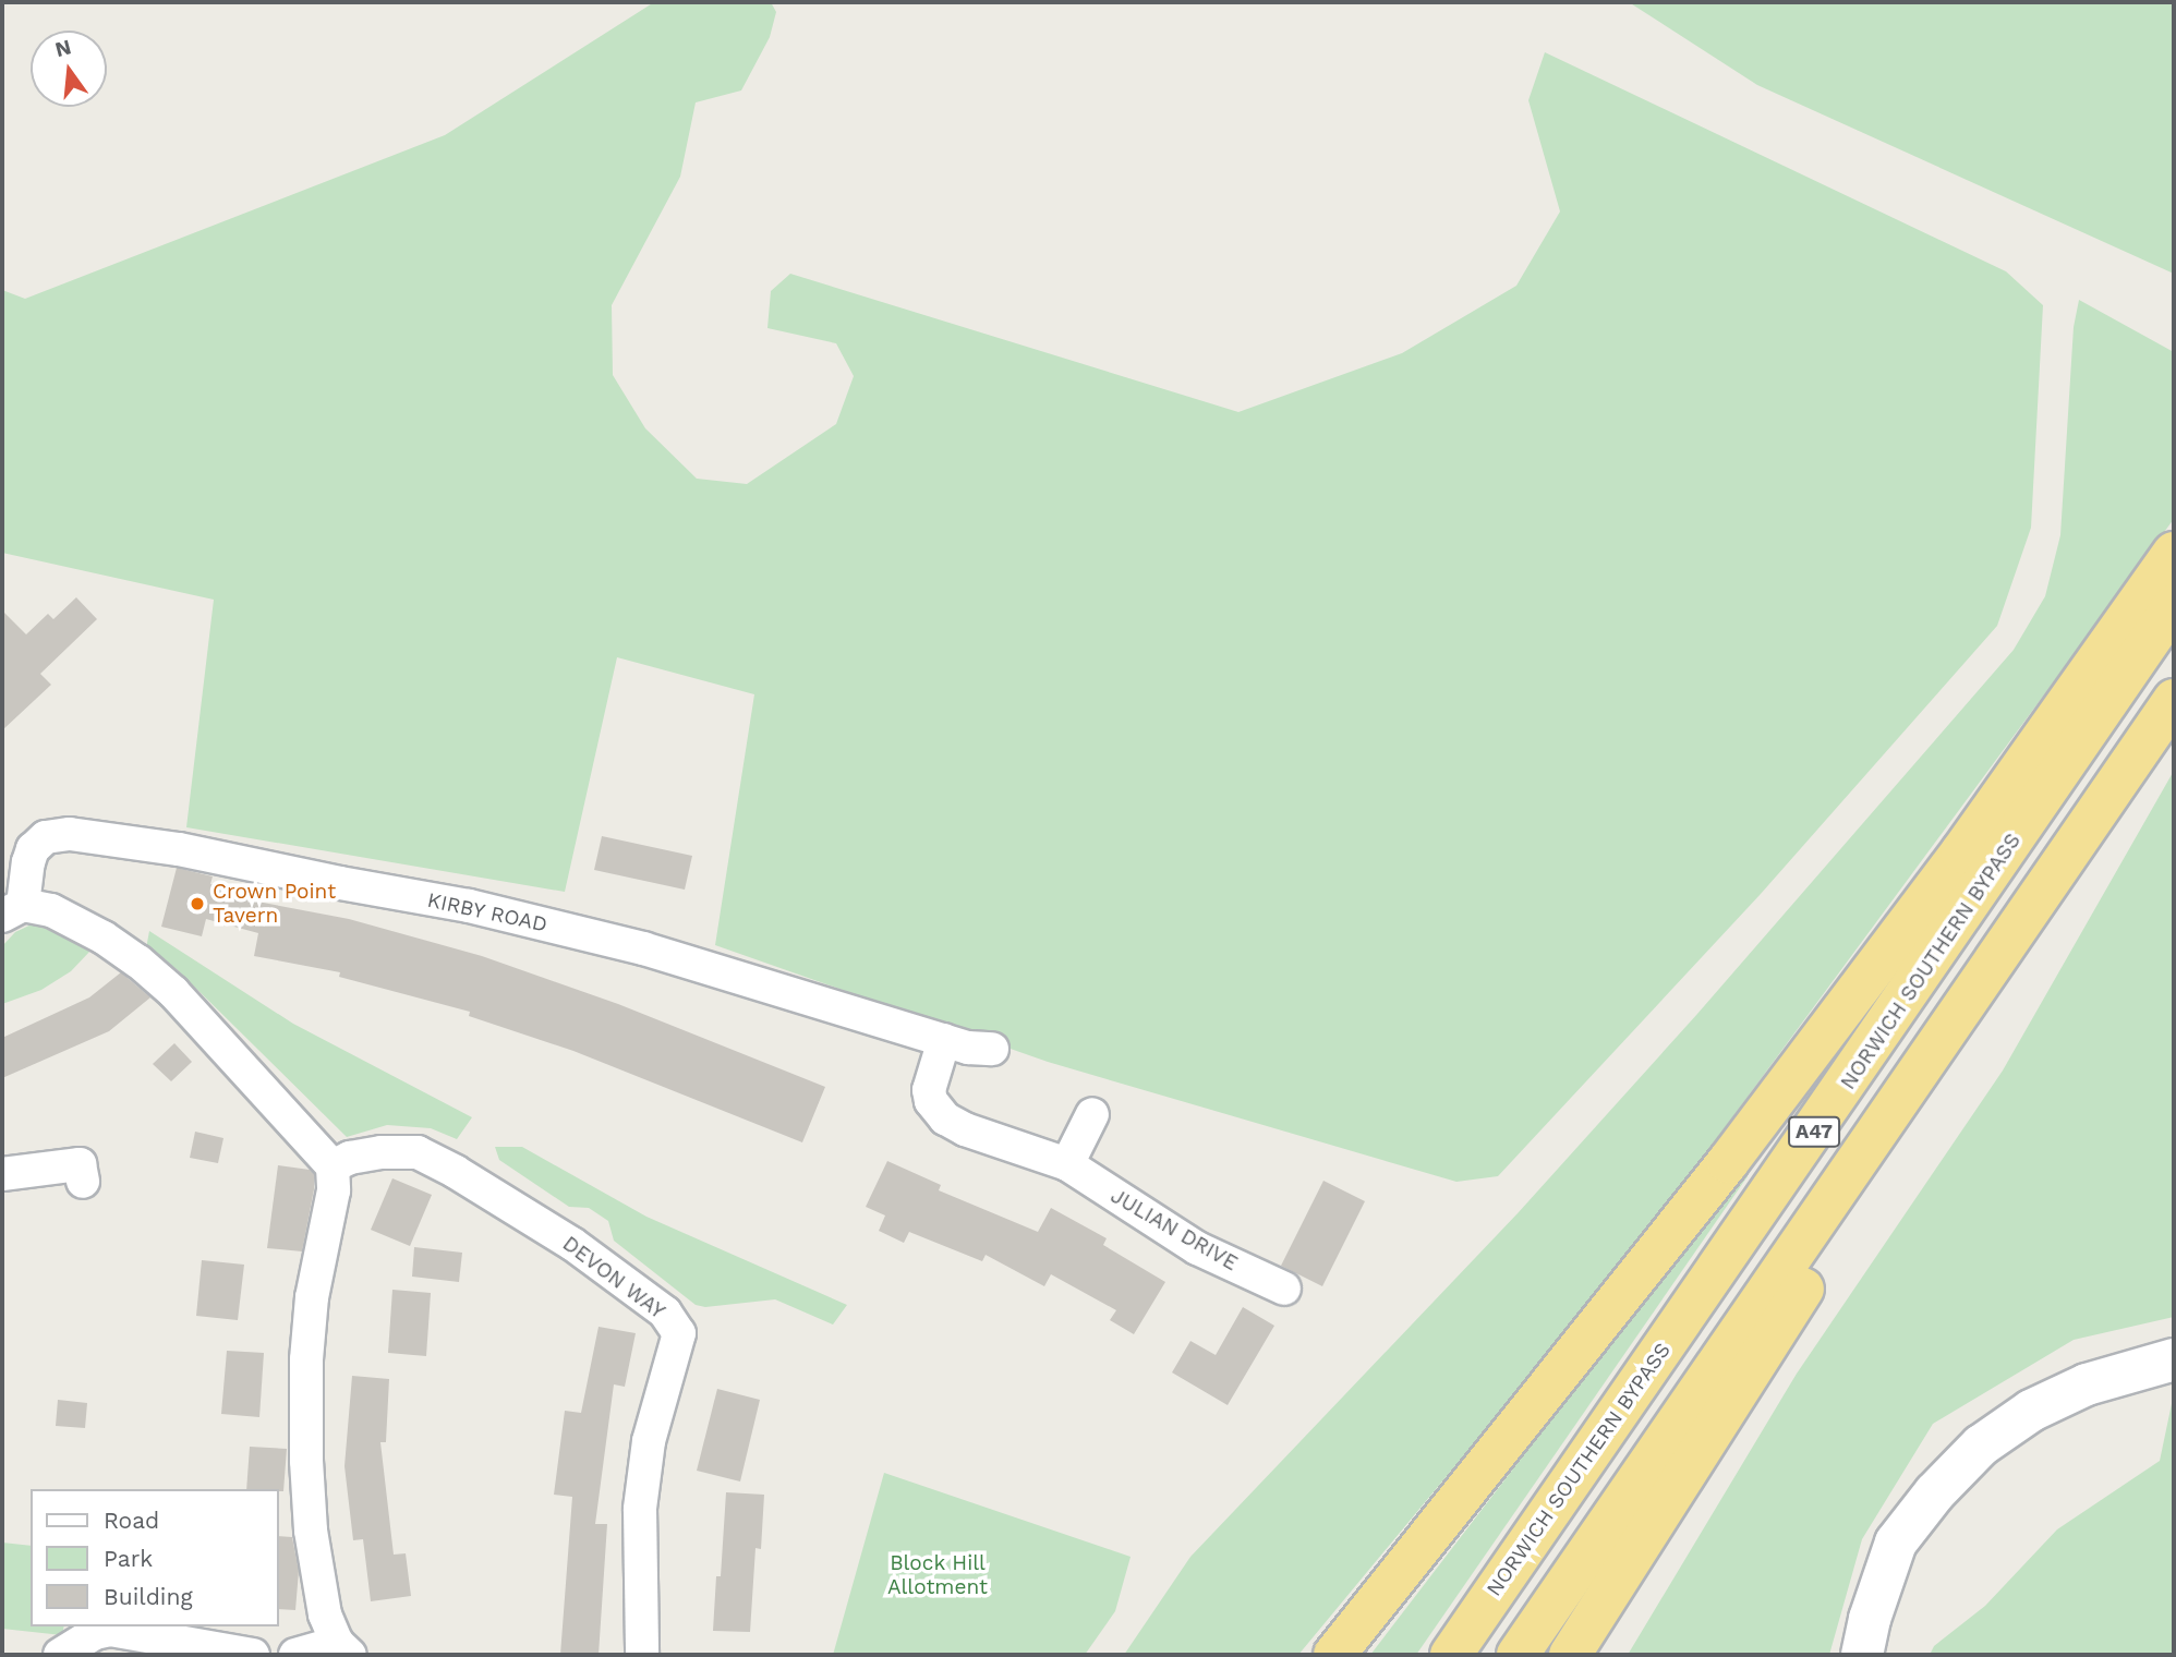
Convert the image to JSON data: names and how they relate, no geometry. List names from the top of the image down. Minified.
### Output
{"streets":{"highway":["NORWICH SOUTHERN BYPASS","A47"],"street":["KIRBY ROAD","JULIAN DRIVE","DEVON WAY"]},"crossings":[["KIRBY ROAD","JULIAN DRIVE"]],"parks":["Block Hill Allotment"],"places":["Crown Point Tavern"],"legend":["Road","Park","Building"],"north":"top"}
